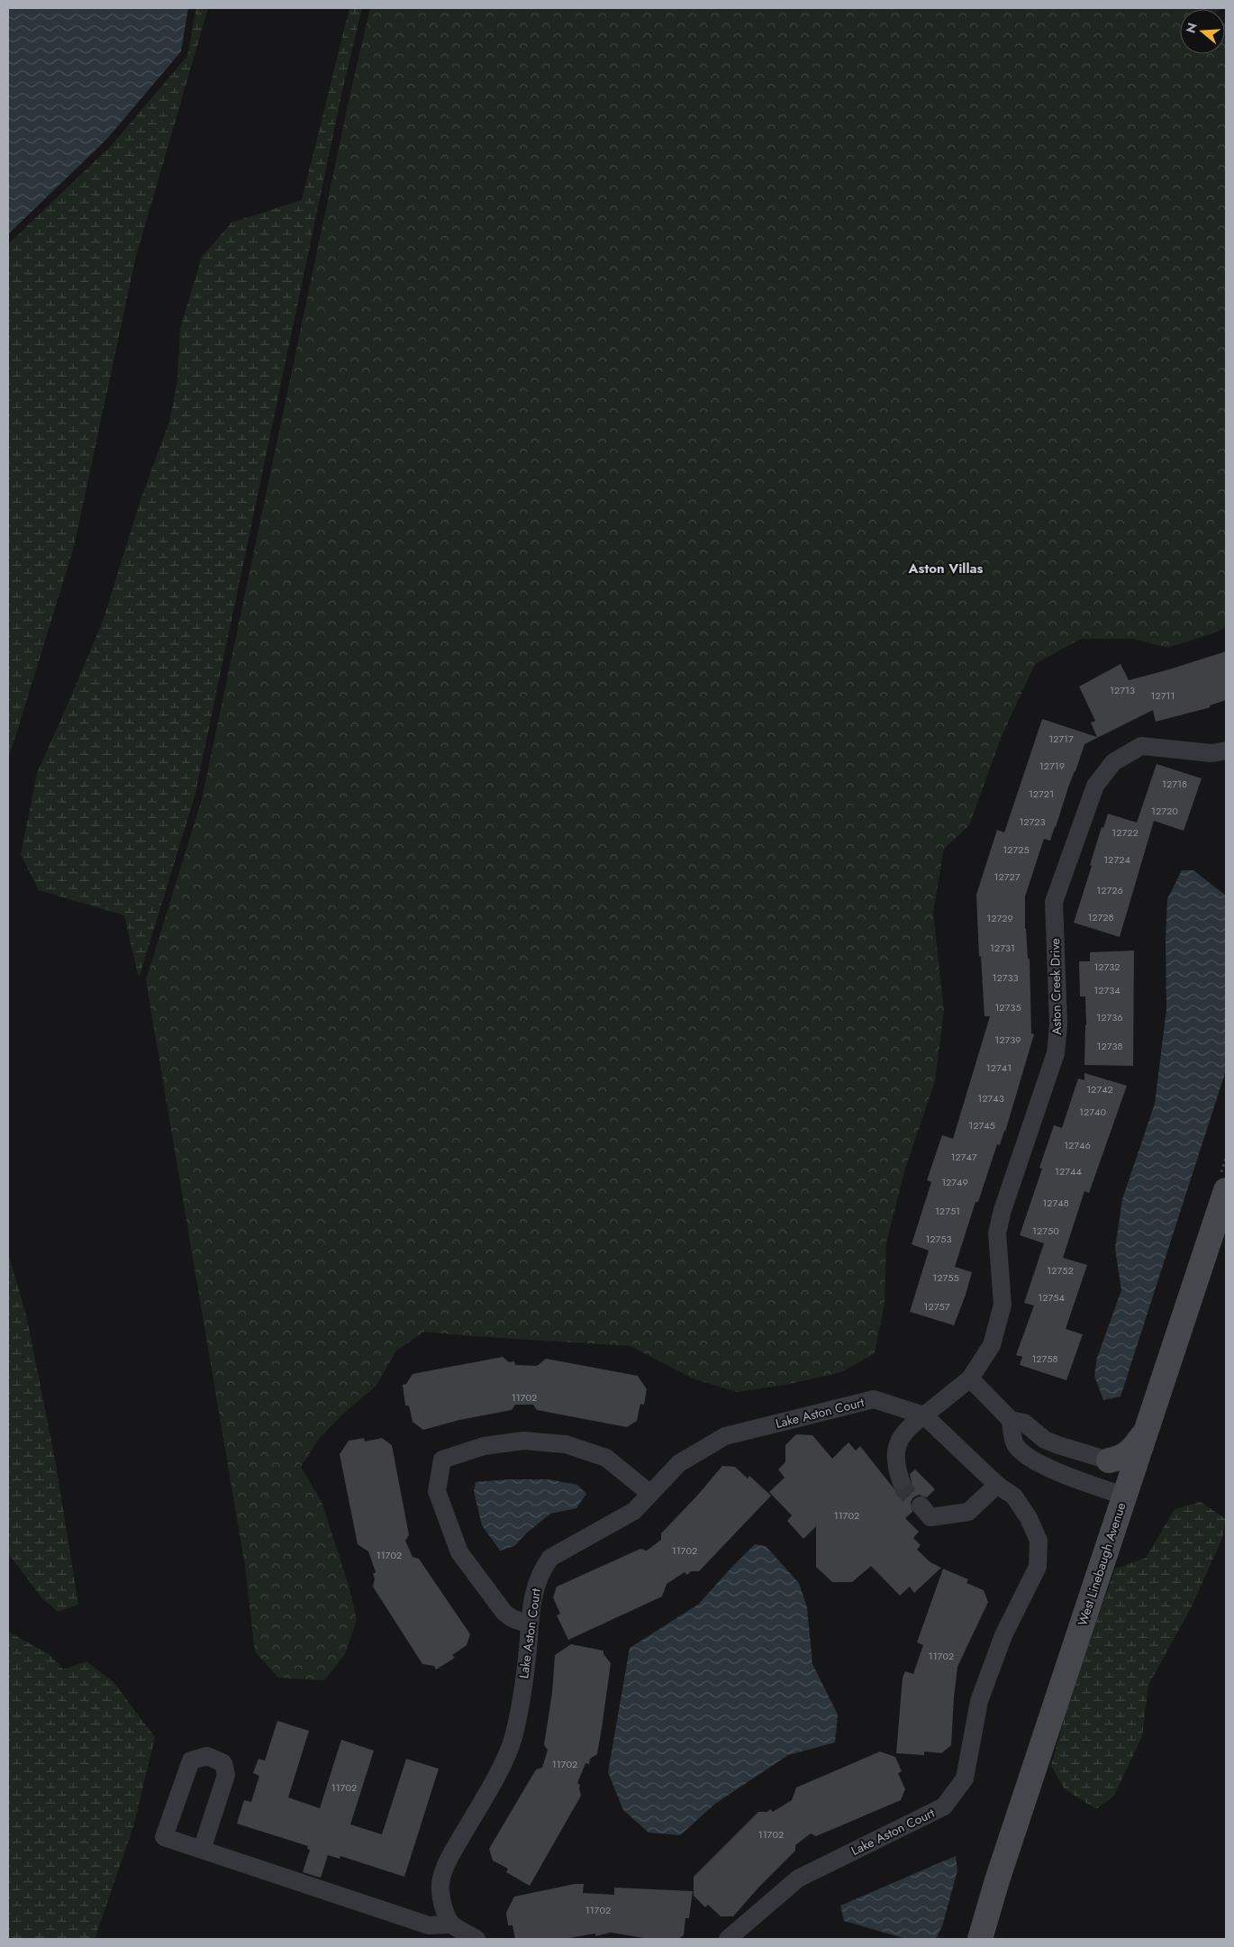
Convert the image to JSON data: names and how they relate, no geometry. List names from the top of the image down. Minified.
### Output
{"streets":{"main road":["West Linebaugh Avenue"],"street":["Aston Creek Drive","Lake Aston Court"]},"districts":["Aston Villas"],"house_numbers":["12713","12711","12717","12719","12718","12721","12720","12723","12722","12725","12724","12727","12726","12728","12729","12731","12732","12733","12734","12735","12736","12739","12738","12741","12742","12743","12740","12745","12746","12747","12744","12749","12748","12751","12750","12753","12752","12755","12754","12757","12758","11702","11702","11702","11702","11702","11702","11702","11702","11702"],"north":"left"}
